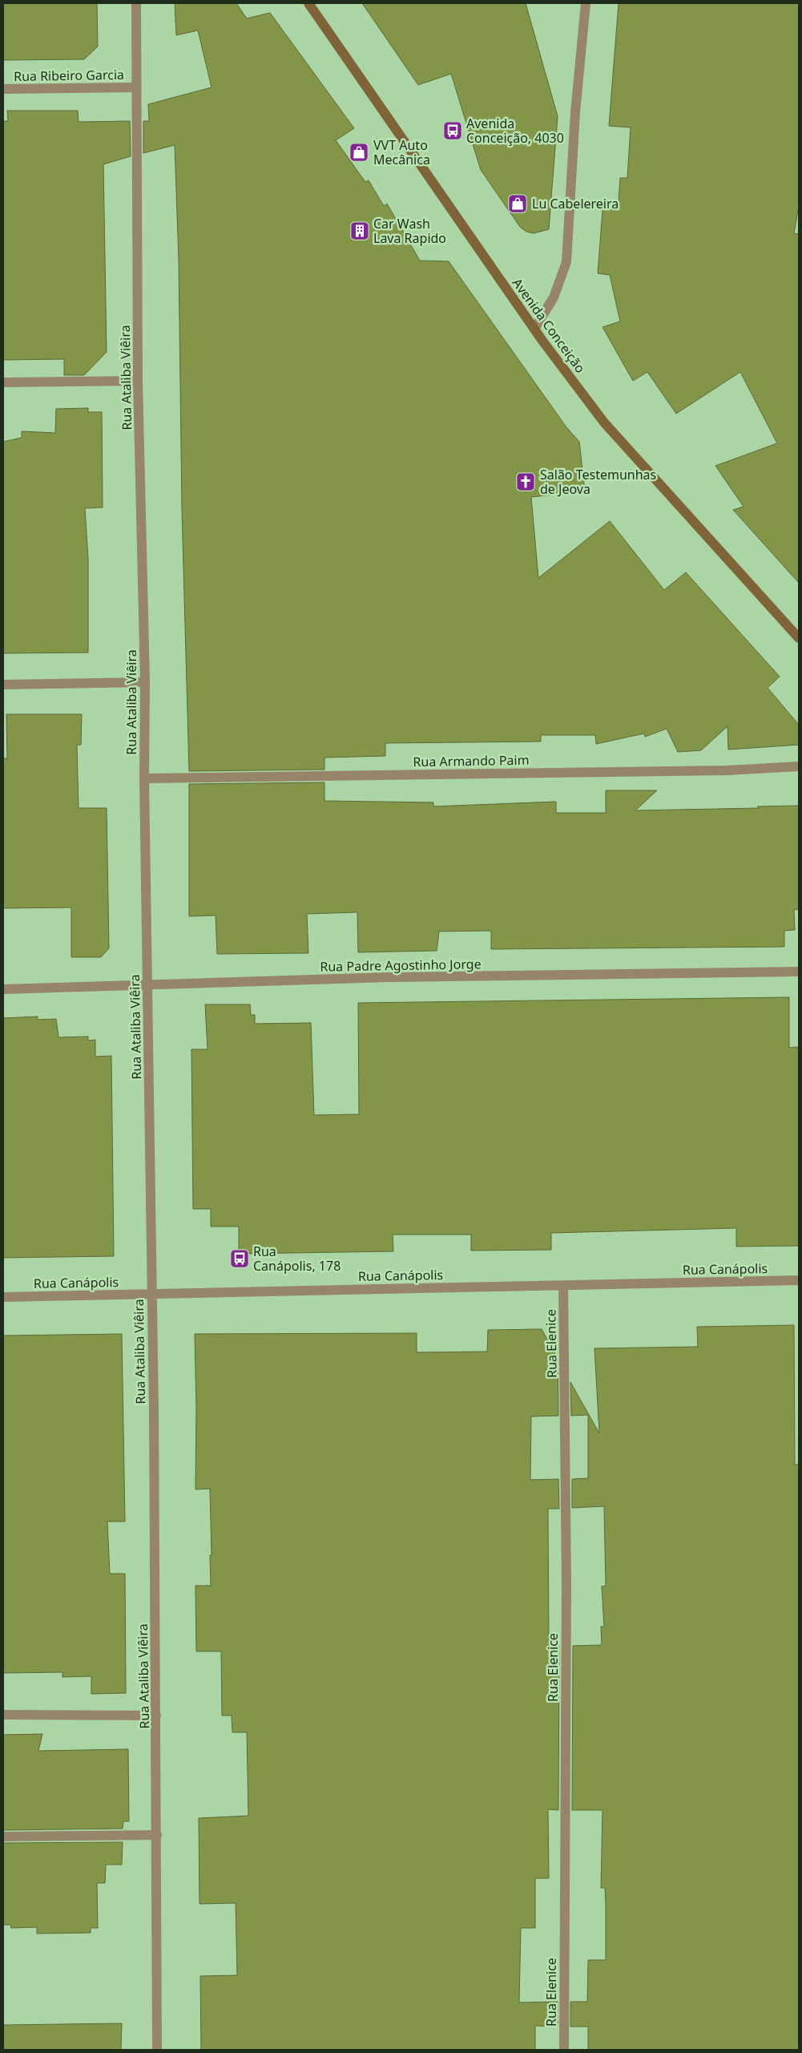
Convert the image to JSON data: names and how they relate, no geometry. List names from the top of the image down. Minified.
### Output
{"streets":{"main road":["Avenida Conceição"],"street":["Rua Ribeiro Garcia","Rua Ataliba Viêira","Rua Armando Paim","Rua Padre Agostinho Jorge","Rua Canápolis","Rua Elenice"]},"crossings":[["Rua Ribeiro Garcia","Rua Ataliba Viêira"],["Rua Ataliba Viêira","Rua Armando Paim"],["Rua Ataliba Viêira","Rua Padre Agostinho Jorge"],["Rua Ataliba Viêira","Rua Canápolis"],["Rua Canápolis","Rua Elenice"]],"places":{"bus stop":["Avenida Conceição, 4030","Rua Canápolis, 178"],"shop":["VVT Auto Mecânica","Lu Cabelereira"],"building":["Car Wash Lava Rapido"],"church":["Salão Testemunhas de Jeova"]}}
